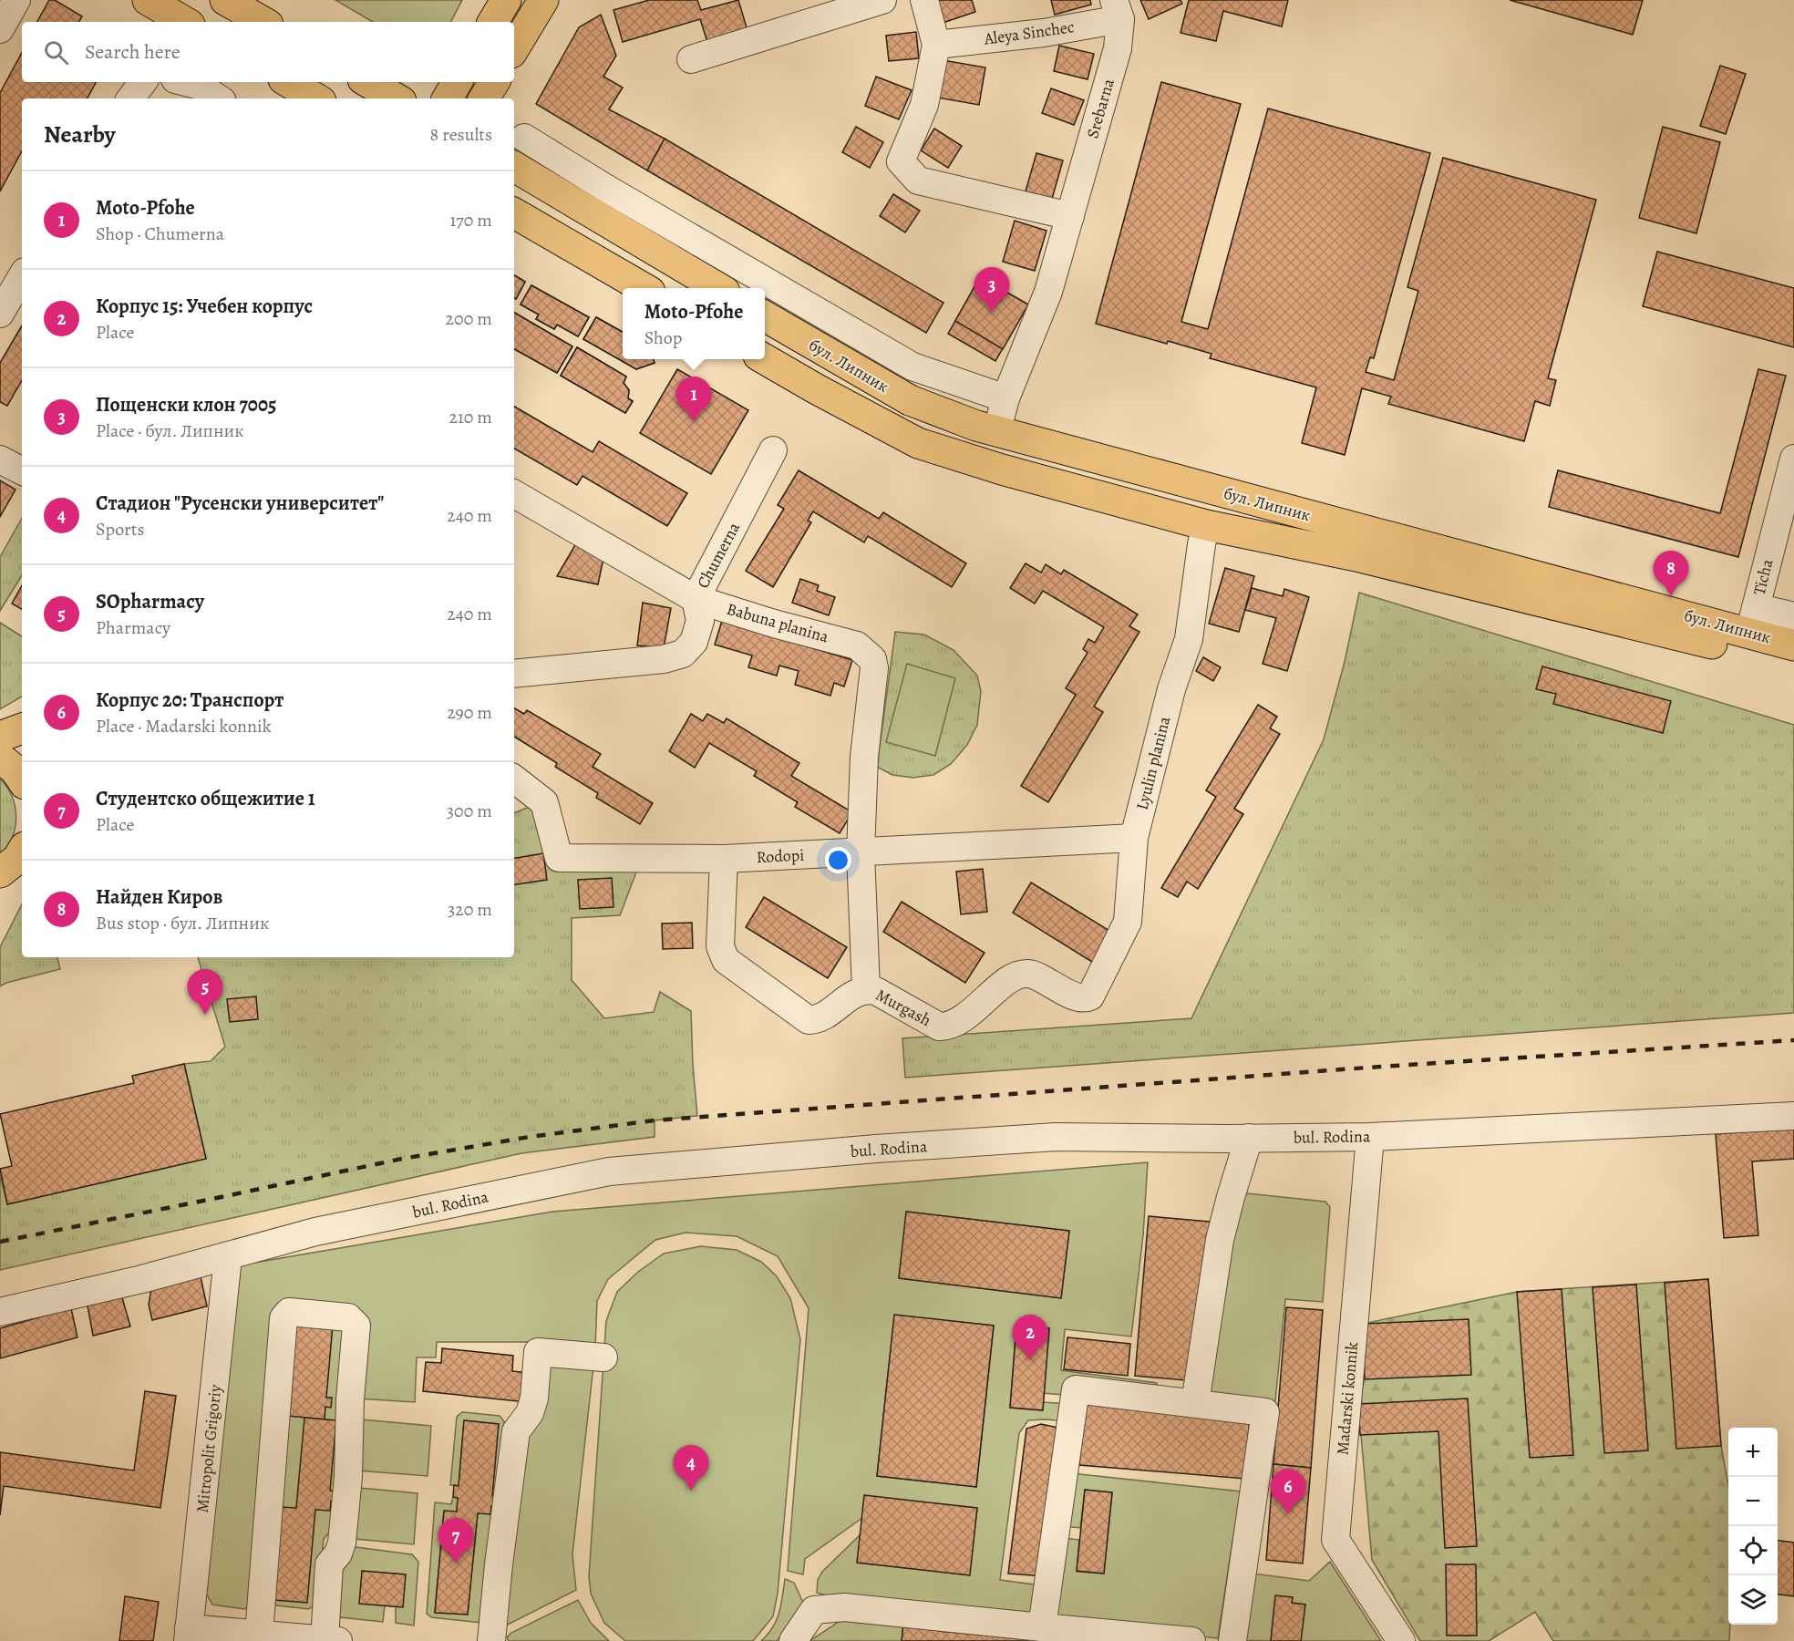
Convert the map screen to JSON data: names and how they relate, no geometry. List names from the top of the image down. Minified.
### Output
{"streets":{"main road":["бул. Липник"],"street":["Aleya Sinchec","Srebarna","Chumerna","Ticha","Babuna planina","Lyulin planina","Rodopi","Murgash","bul. Rodina","Madarski konnik","Mitropolit Grigoriy"]},"crossings":[["Aleya Sinchec","Srebarna"],["Srebarna","бул. Липник"],["бул. Липник","Ticha"],["бул. Липник","Lyulin planina"],["Chumerna","Babuna planina"],["Babuna planina","Rodopi"],["Lyulin planina","Rodopi"],["Lyulin planina","Murgash"],["Rodopi","Murgash"],["bul. Rodina","Madarski konnik"],["bul. Rodina","Mitropolit Grigoriy"]],"page":{"search":"Search here","heading":["Nearby","8 results"],"list":[{"mark":"1","name":"Moto-Pfohe","note":"Shop · Chumerna","value":"170 m"},{"mark":"2","name":"Корпус 15: Учебен корпус","note":"Place","value":"200 m"},{"mark":"3","name":"Пощенски клон 7005","note":"Place · бул. Липник","value":"210 m"},{"mark":"4","name":"Стадион \"Русенски университет\"","note":"Sports","value":"240 m"},{"mark":"5","name":"SOpharmacy","note":"Pharmacy","value":"240 m"},{"mark":"6","name":"Корпус 20: Транспорт","note":"Place · Madarski konnik","value":"290 m"},{"mark":"7","name":"Студентско общежитие 1","note":"Place","value":"300 m"},{"mark":"8","name":"Найден Киров","note":"Bus stop · бул. Липник","value":"320 m"}],"pins":["3","1","8","5","2","4","6","7"],"popup":["Moto-Pfohe","Shop"],"map_buttons":["+","−"]}}
